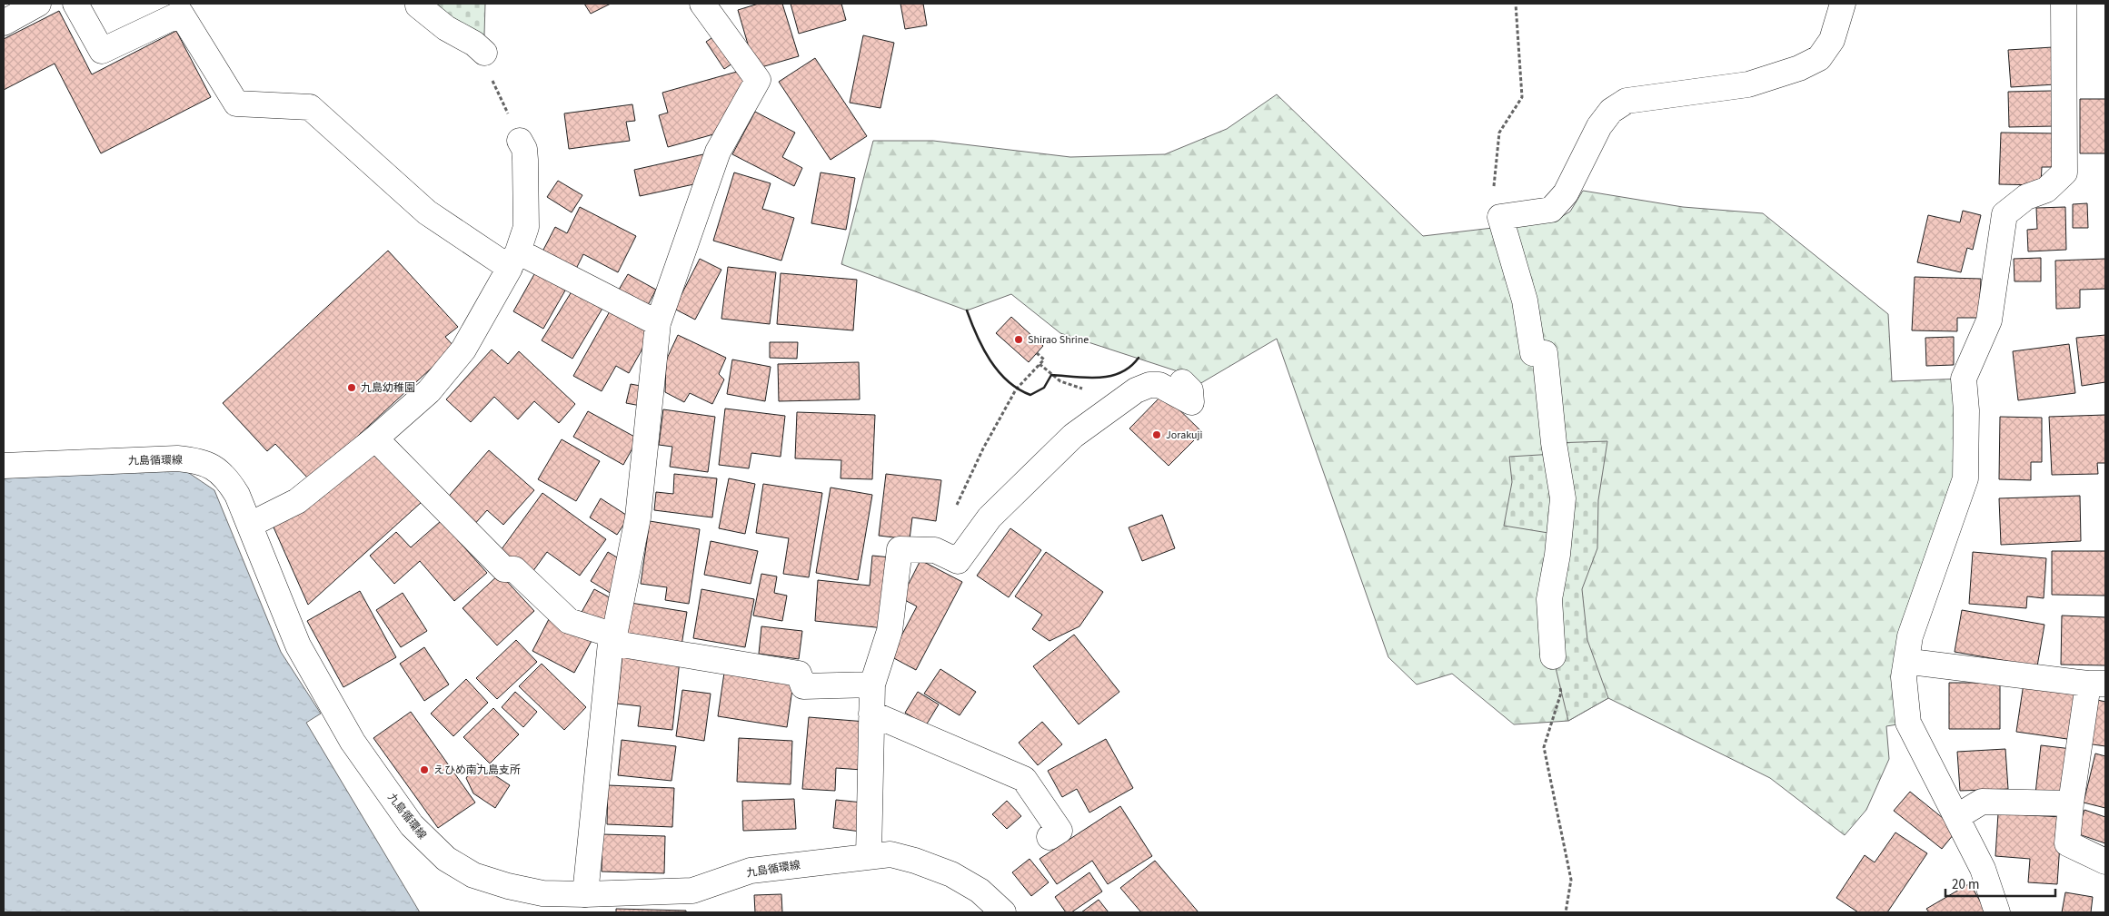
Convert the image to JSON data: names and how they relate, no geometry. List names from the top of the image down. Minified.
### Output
{"streets":{"street":["九島循環線"]},"places":["Shirao Shrine","九島幼稚園","Jorakuji","えひめ南九島支所"],"scale_bar":"20 m"}
